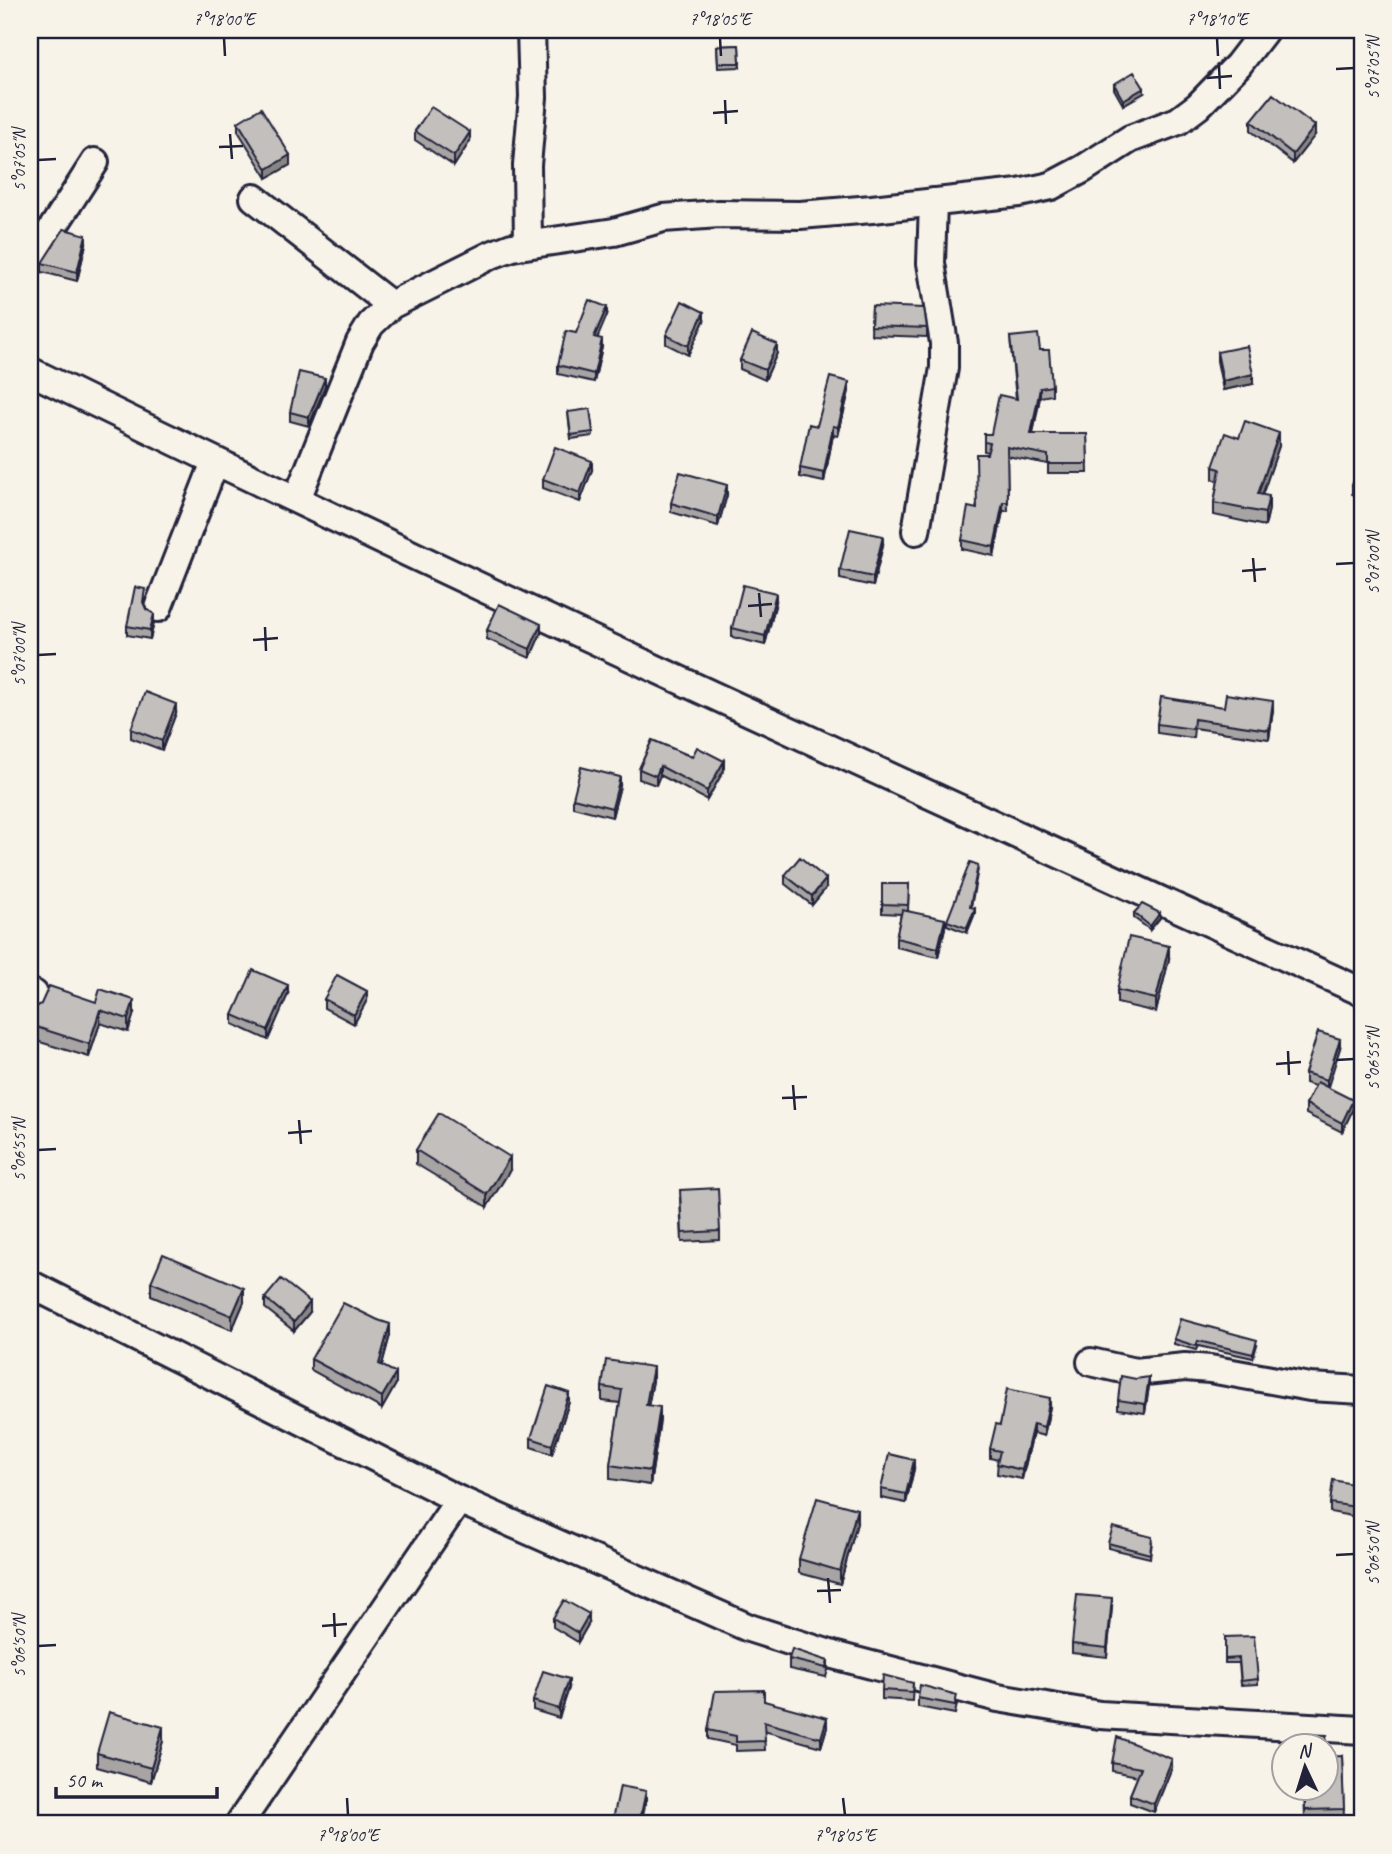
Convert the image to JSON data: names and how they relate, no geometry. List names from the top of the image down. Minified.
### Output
{"scale_bar":"50 m","north":"top","coordinates":["7°18'00\"E","7°18'05\"E","7°18'10\"E","5°07'05\"N","5°07'00\"N","5°06'55\"N","5°06'50\"N"]}
